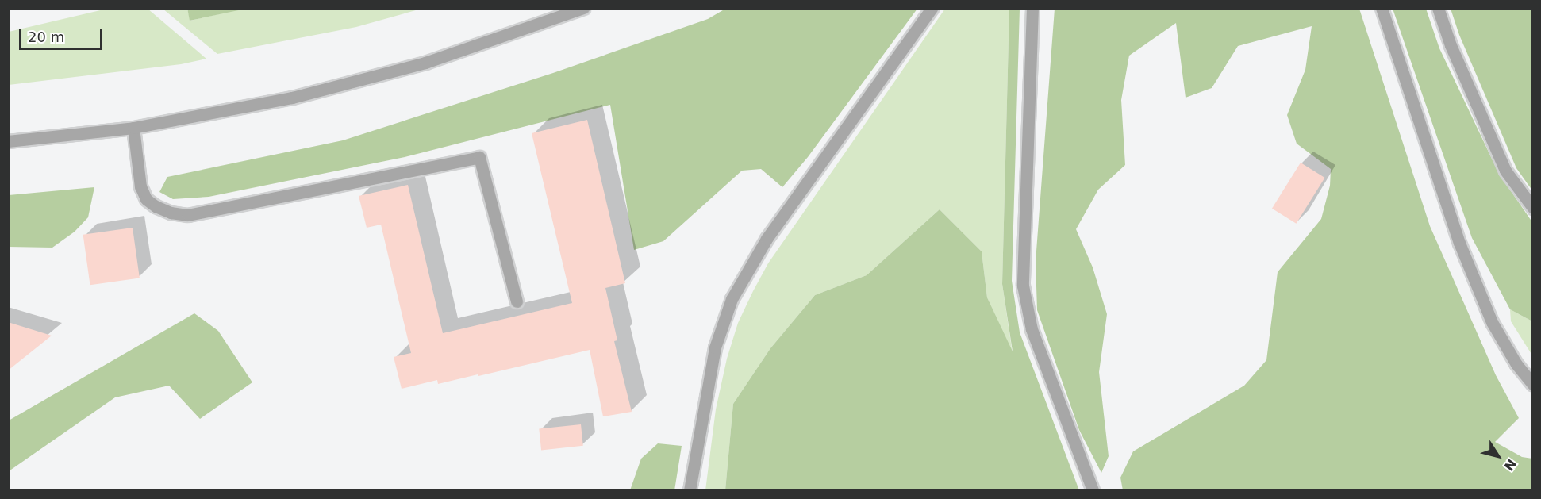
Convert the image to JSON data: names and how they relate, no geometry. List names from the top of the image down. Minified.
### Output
{"scale_bar":"20 m","north":"bottom right"}
